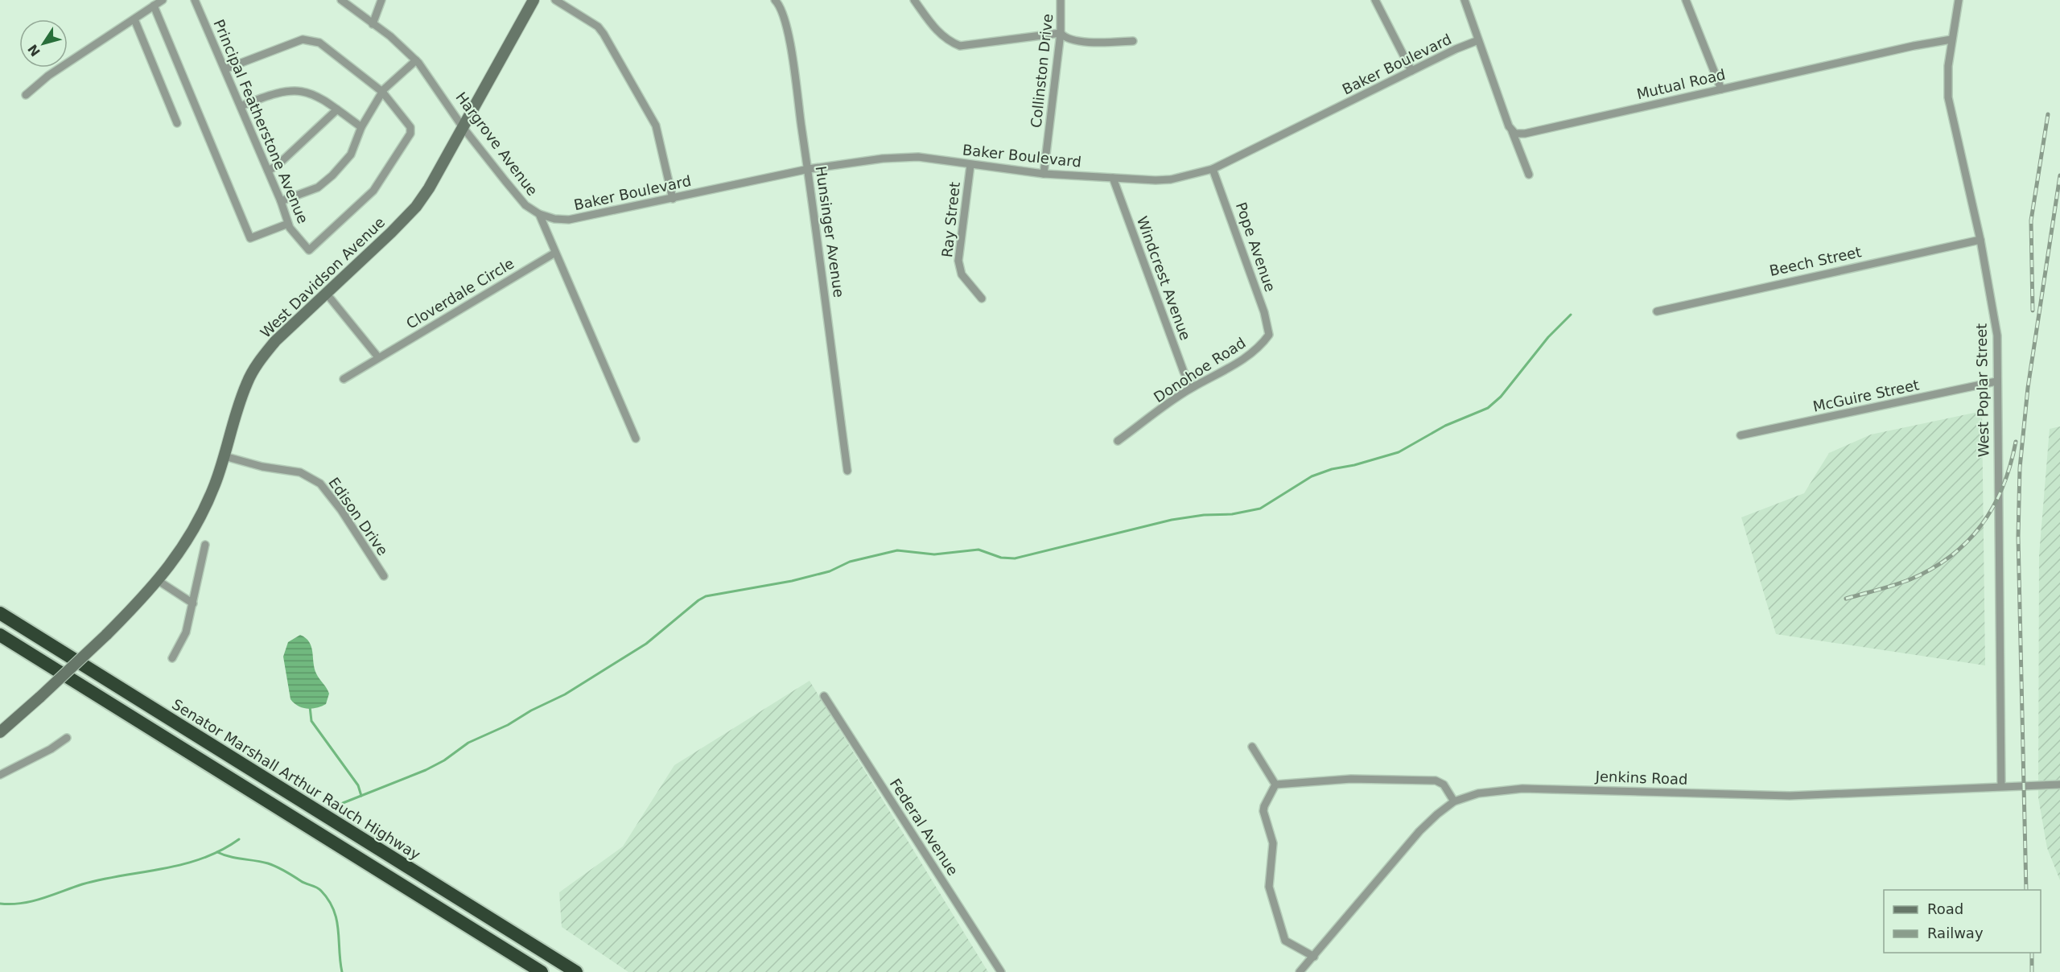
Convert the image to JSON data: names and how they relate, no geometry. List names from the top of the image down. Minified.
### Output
{"streets":{"highway":["Senator Marshall Arthur Rauch Highway"],"street":["Baker Boulevard","Collinston Drive","Mutual Road","Principal Featherstone Avenue","Hargrove Avenue","Ray Street","Hunsinger Avenue","Pope Avenue","Beech Street","West Davidson Avenue","Windcrest Avenue","Cloverdale Circle","Donohoe Road","West Poplar Street","McGuire Street","Edison Drive","Jenkins Road","Federal Avenue"]},"crossings":[["Baker Boulevard","Collinston Drive"],["Baker Boulevard","Hargrove Avenue"],["Baker Boulevard","Ray Street"],["Baker Boulevard","Hunsinger Avenue"],["Baker Boulevard","Pope Avenue"],["Baker Boulevard","Windcrest Avenue"],["Mutual Road","West Poplar Street"],["Hargrove Avenue","West Davidson Avenue"],["Hargrove Avenue","Cloverdale Circle"],["Pope Avenue","Donohoe Road"],["Beech Street","West Poplar Street"],["West Davidson Avenue","Edison Drive"],["Windcrest Avenue","Donohoe Road"],["West Poplar Street","McGuire Street"],["West Poplar Street","Jenkins Road"]],"legend":["Road","Railway"],"north":"bottom left"}
